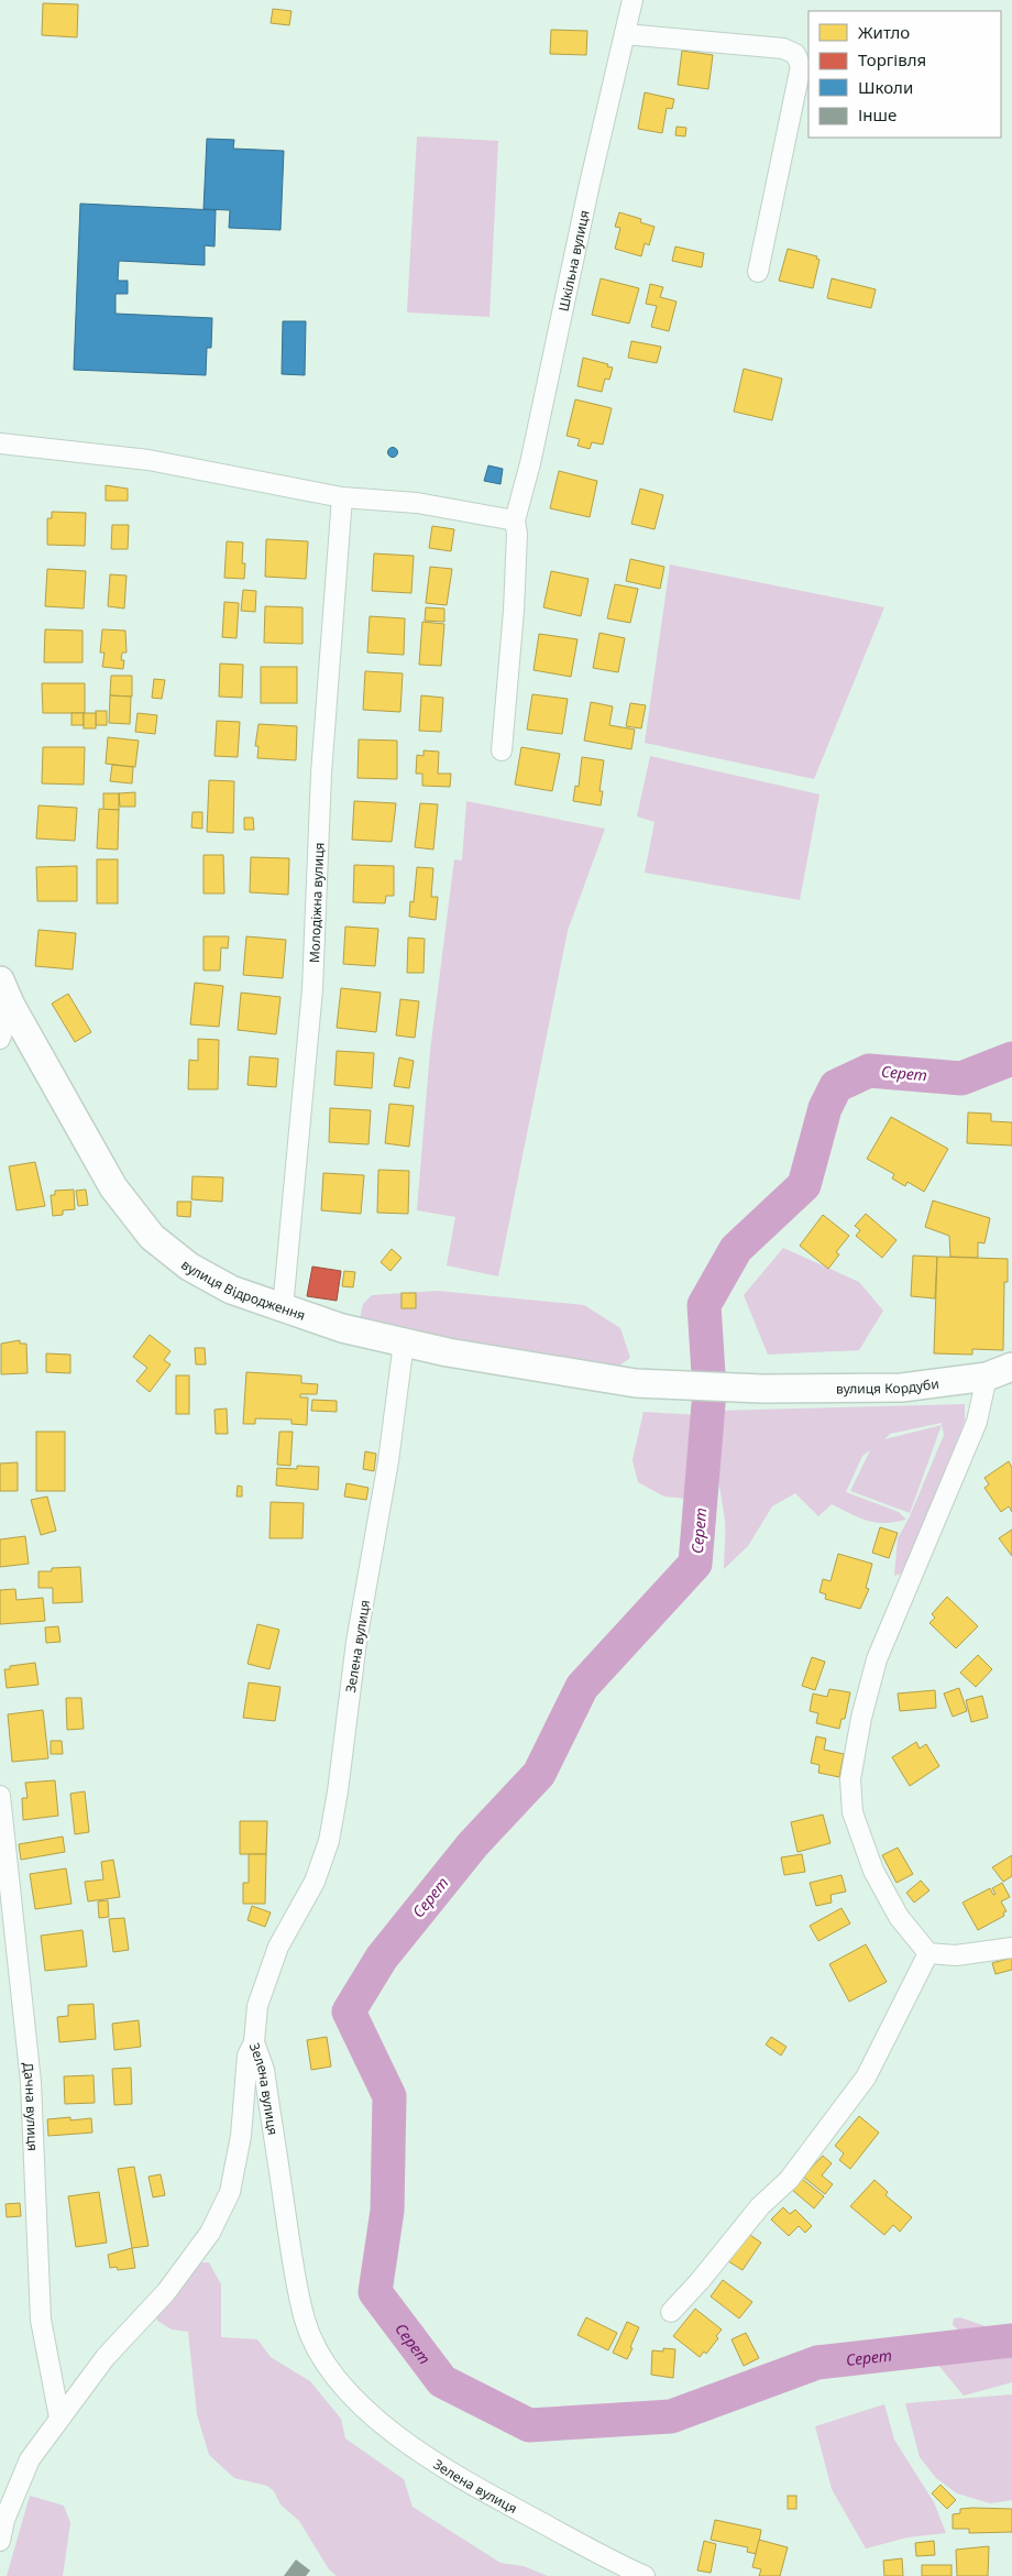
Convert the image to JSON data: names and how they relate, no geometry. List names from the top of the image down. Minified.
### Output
{"streets":{"street":["Шкільна вулиця","Молодіжна вулиця","вулиця Відродження","вулиця Кордуби","Зелена вулиця","Дачна вулиця"]},"crossings":[["Молодіжна вулиця","вулиця Відродження"],["вулиця Відродження","вулиця Кордуби"],["вулиця Відродження","Зелена вулиця"]],"water":["Серет"],"legend":["Житло","Торгівля","Школи","Інше"]}
